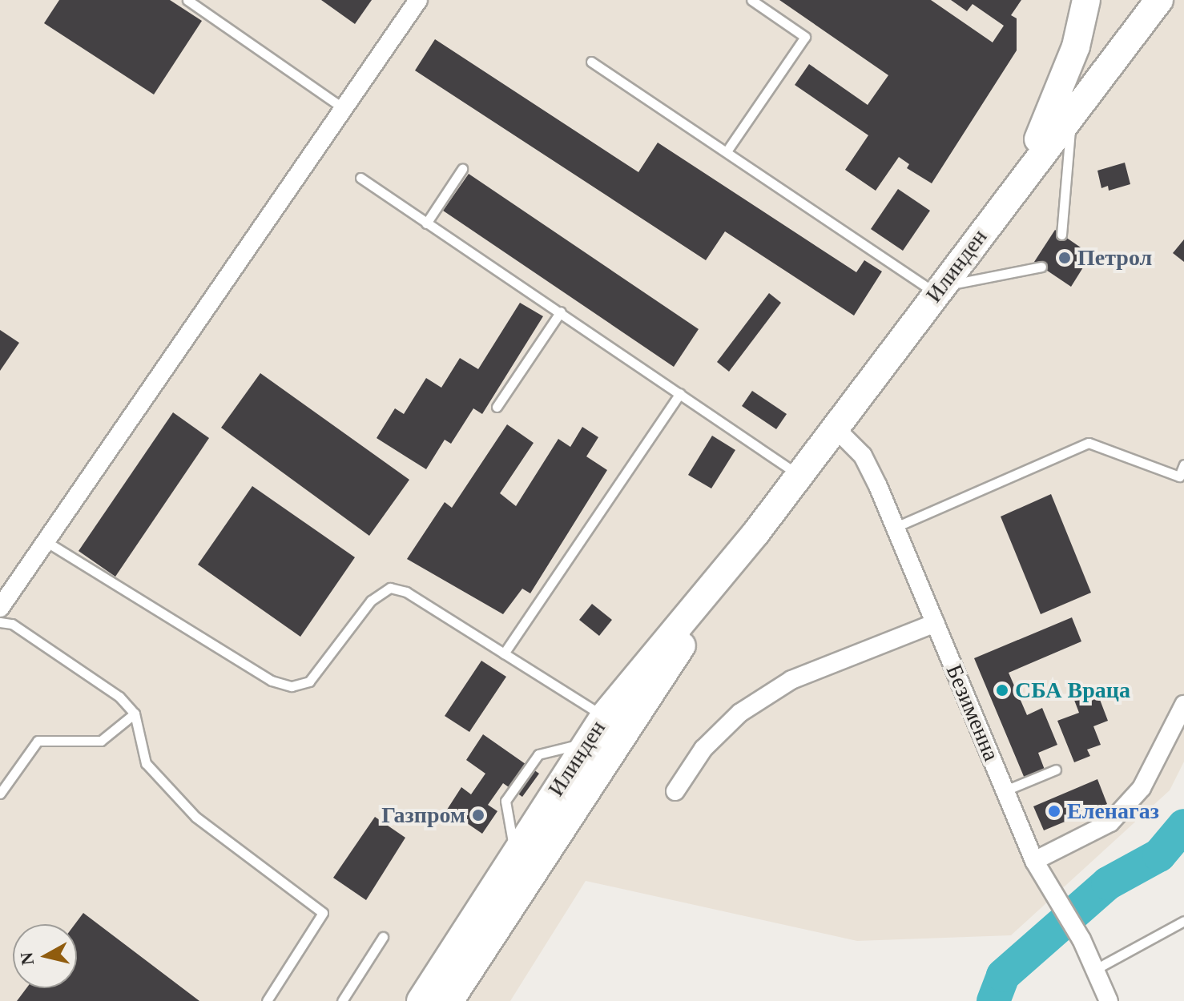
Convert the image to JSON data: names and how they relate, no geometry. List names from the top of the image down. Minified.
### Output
{"streets":{"main road":["Илинден"],"street":["Безименна"]},"crossings":[["Илинден","Безименна"]],"places":["Петрол","СБА Враца","Еленагаз","Газпром"],"north":"left"}
